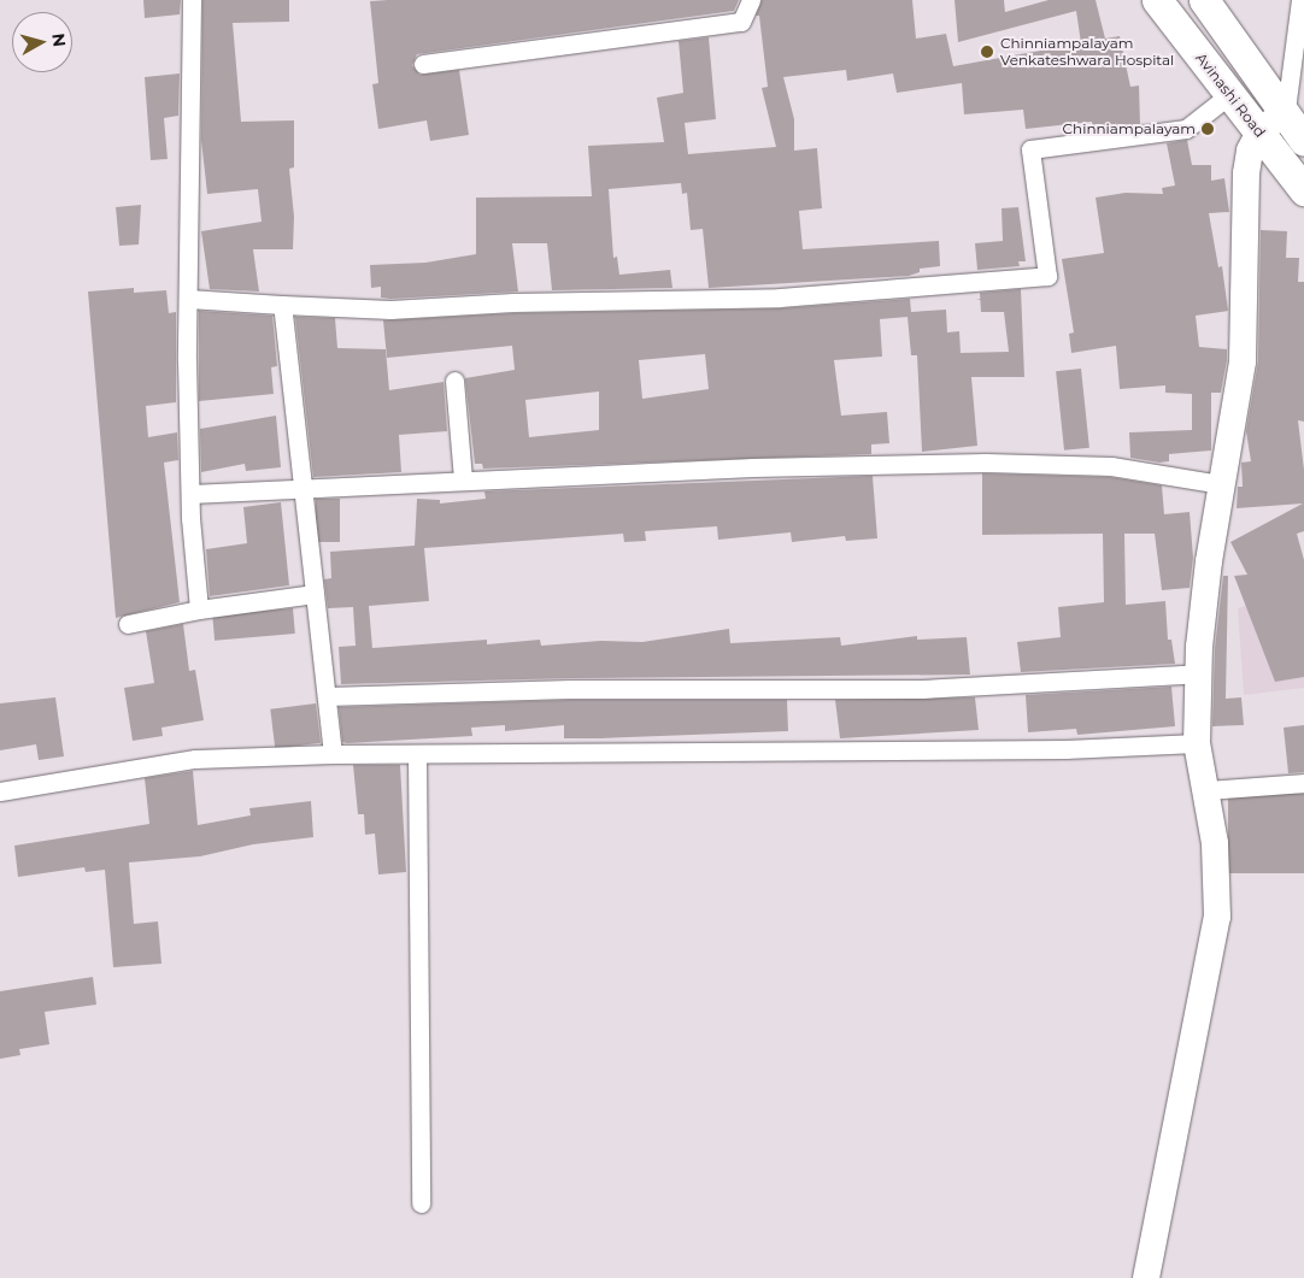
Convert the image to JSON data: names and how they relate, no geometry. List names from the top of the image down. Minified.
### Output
{"streets":{"main road":["Avinashi Road"]},"places":["Chinniampalayam Venkateshwara Hospital","Chinniampalayam"],"north":"right"}
